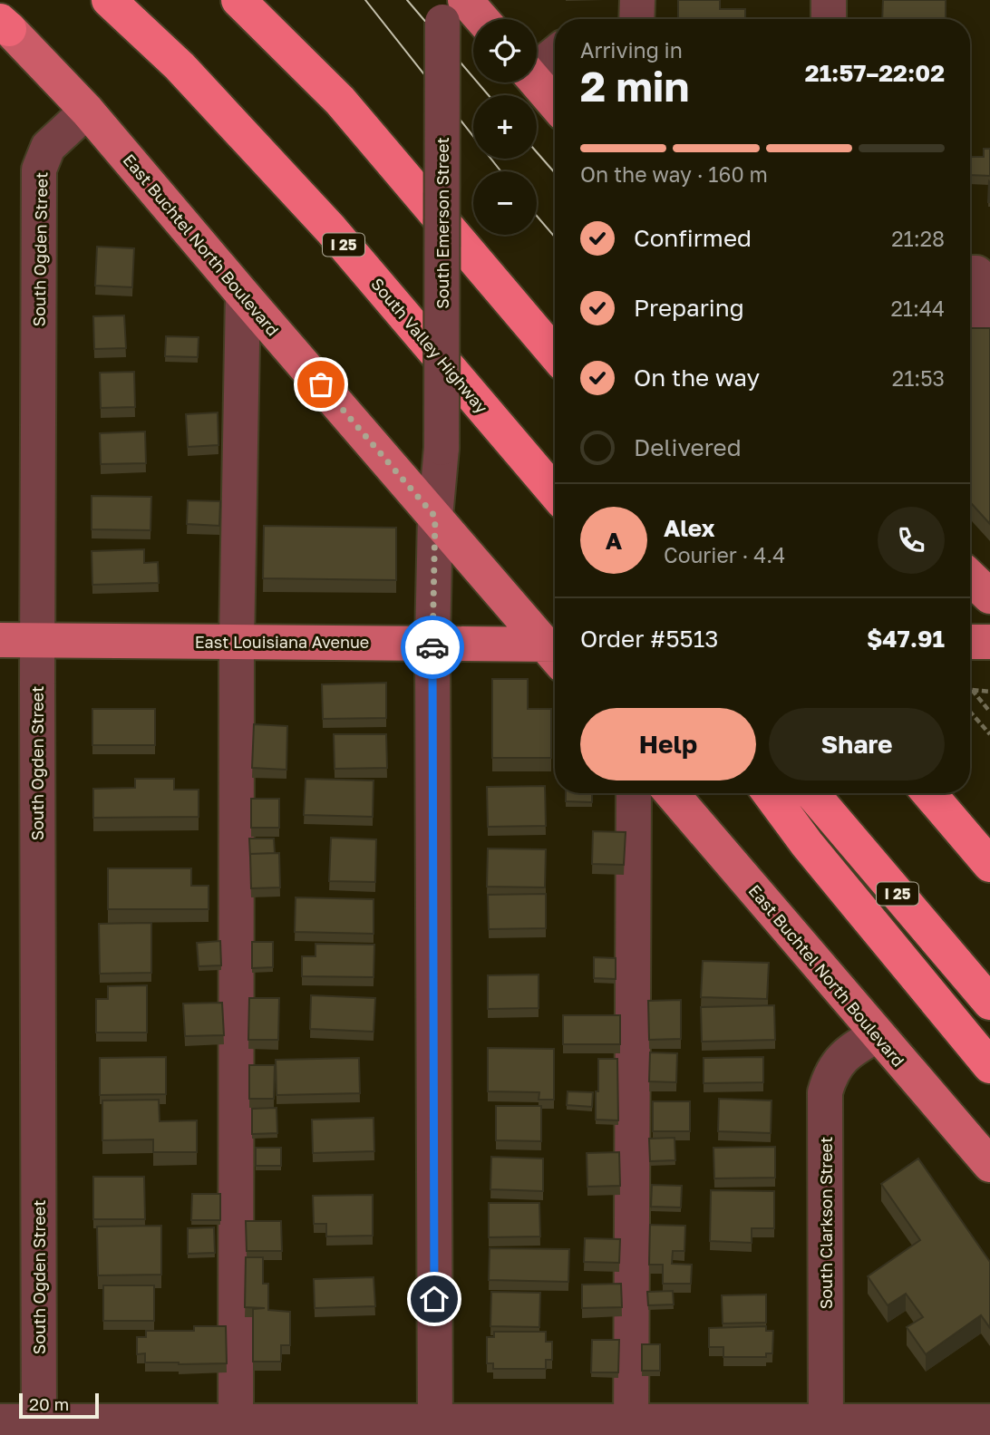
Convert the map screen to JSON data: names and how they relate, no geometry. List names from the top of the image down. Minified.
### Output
{"streets":{"highway":["I 25","South Valley Highway"],"main road":["East Buchtel North Boulevard","East Louisiana Avenue"],"street":["South Emerson Street","South Ogden Street","South Clarkson Street"]},"crossings":[["South Emerson Street","East Buchtel North Boulevard"],["South Emerson Street","East Louisiana Avenue"],["East Buchtel North Boulevard","South Ogden Street"],["East Buchtel North Boulevard","South Clarkson Street"],["South Ogden Street","East Louisiana Avenue"]],"scale_bar":"20 m","page":{"map_buttons":["+","−"],"heading":["2 min","Arriving in","21:57–22:02"],"panel":["Alex","Courier · 4.4","Order #5513","$47.91"],"bar":"On the way · 160 m","list":[["Confirmed","21:28"],["Preparing","21:44"],["On the way","21:53"],"Delivered"],"round":"A","buttons":["Help","Share"],"scale":"20 m"}}
